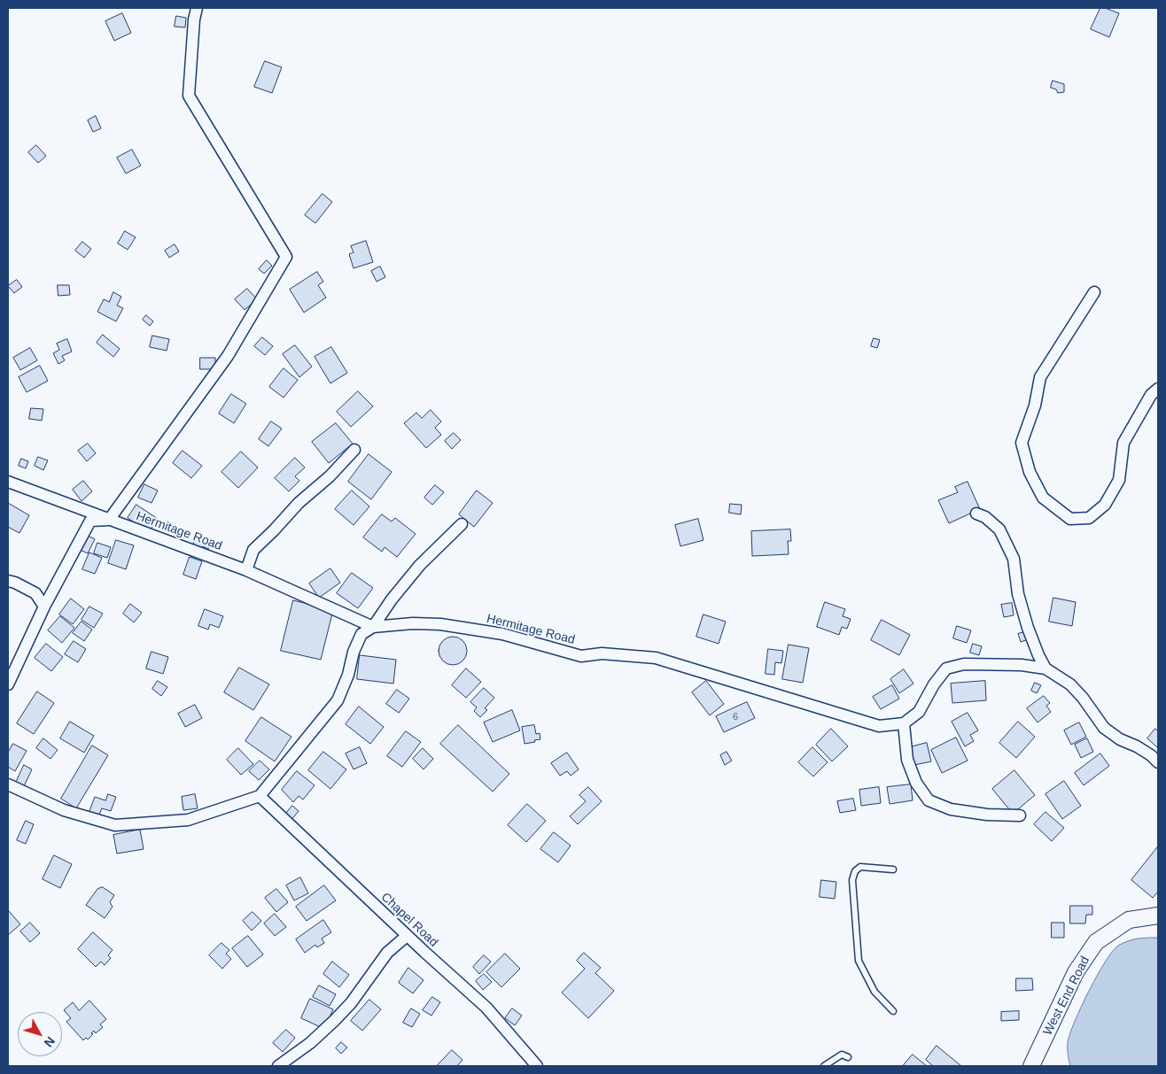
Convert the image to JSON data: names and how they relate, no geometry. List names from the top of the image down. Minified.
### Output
{"streets":{"main road":["West End Road"],"street":["Hermitage Road","Chapel Road"]},"house_numbers":["6"],"north":"bottom right"}
